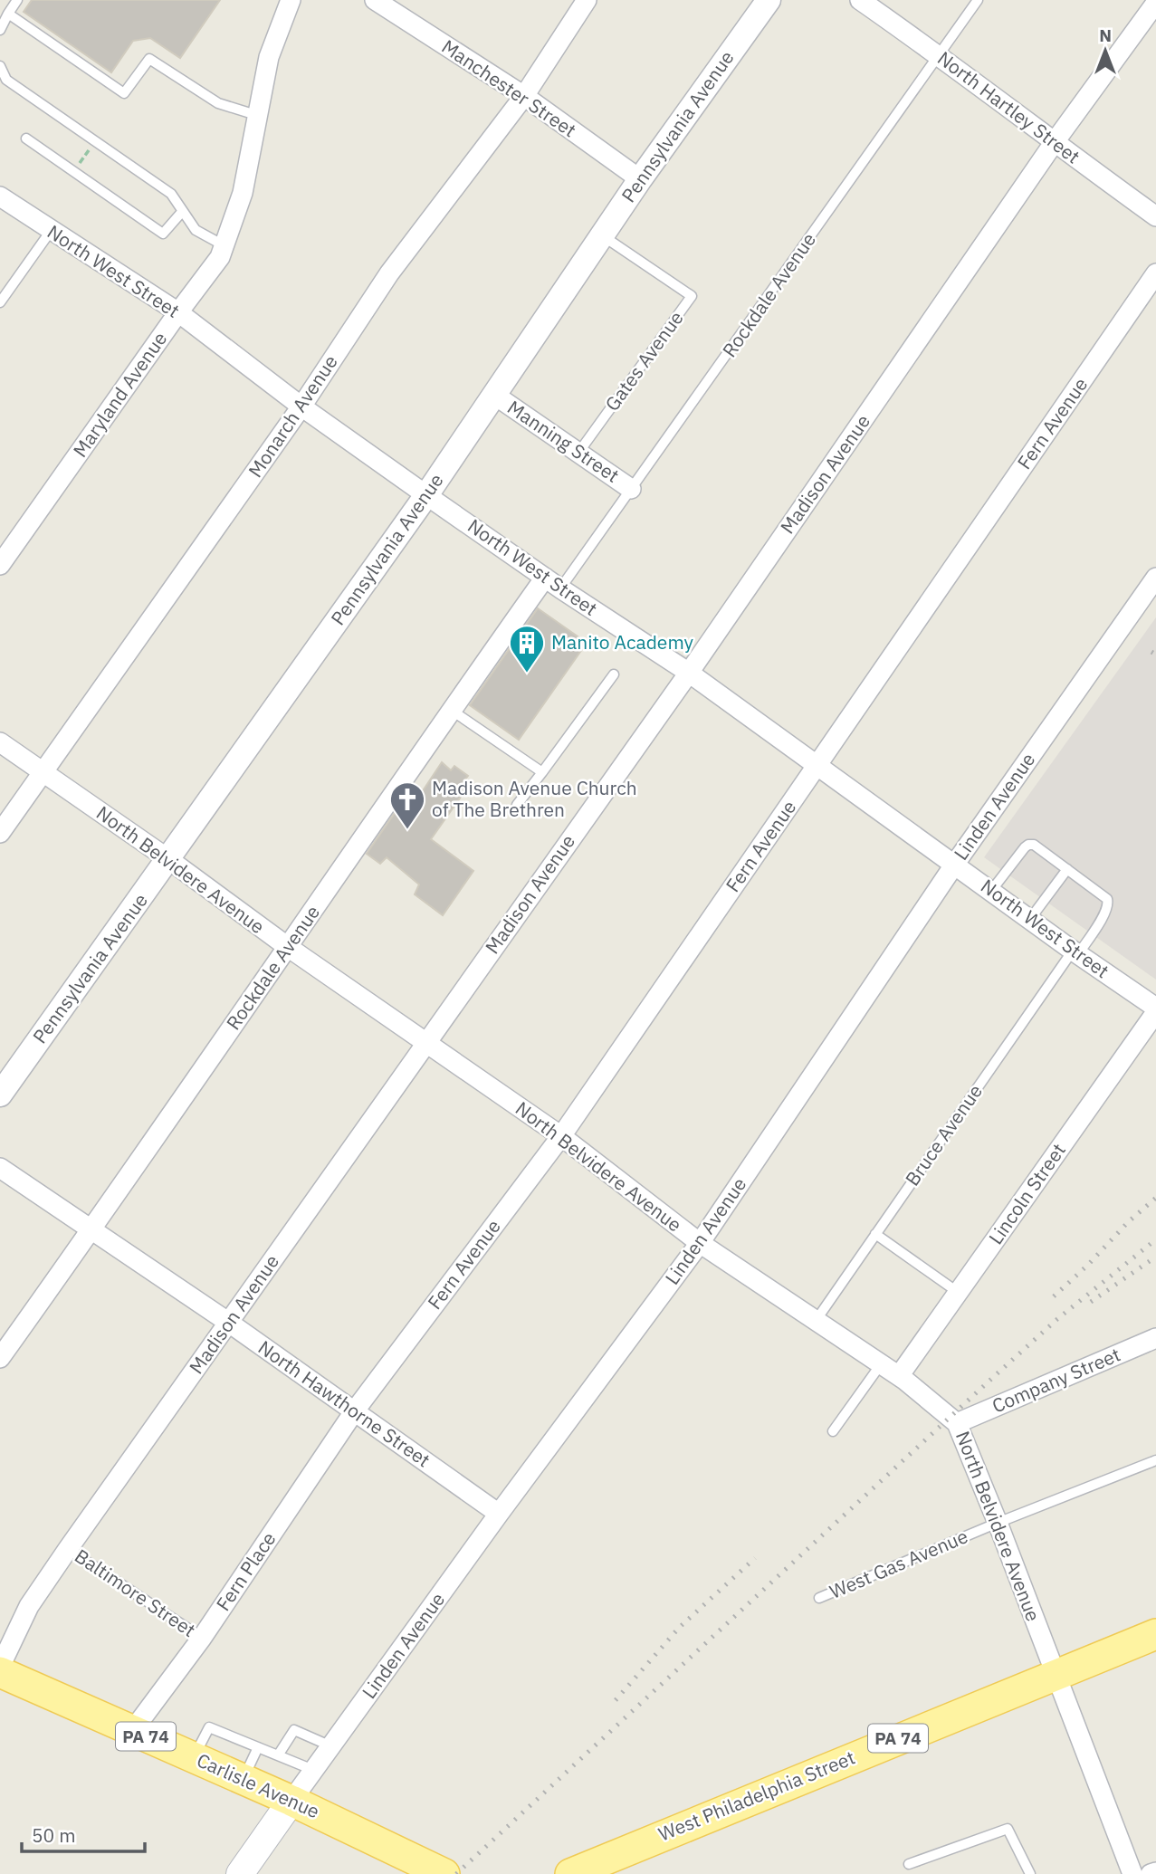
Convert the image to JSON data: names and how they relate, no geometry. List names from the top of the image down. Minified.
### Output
{"streets":{"main road":["Linden Avenue","PA 74","Carlisle Avenue","West Philadelphia Street"],"street":["Manchester Street","North Hartley Street","Pennsylvania Avenue","North West Street","Rockdale Avenue","Maryland Avenue","Monarch Avenue","Fern Avenue","Manning Street","Madison Avenue","North Belvidere Avenue","Lincoln Street","Company Street","North Hawthorne Street","Fern Place"],"lane":["Gates Avenue","Bruce Avenue","West Gas Avenue","Baltimore Street"]},"crossings":[["Manchester Street","Pennsylvania Avenue"],["Manchester Street","Monarch Avenue"],["North Hartley Street","Rockdale Avenue"],["North Hartley Street","Madison Avenue"],["Pennsylvania Avenue","North West Street"],["Pennsylvania Avenue","Gates Avenue"],["Pennsylvania Avenue","Manning Street"],["Pennsylvania Avenue","North Belvidere Avenue"],["North West Street","Rockdale Avenue"],["North West Street","Maryland Avenue"],["North West Street","Monarch Avenue"],["North West Street","Fern Avenue"],["North West Street","Madison Avenue"],["North West Street","Linden Avenue"],["North West Street","Bruce Avenue"],["Rockdale Avenue","Manning Street"],["Rockdale Avenue","North Belvidere Avenue"],["Rockdale Avenue","North Hawthorne Street"],["Gates Avenue","Manning Street"],["Monarch Avenue","North Belvidere Avenue"],["Fern Avenue","North Belvidere Avenue"],["Fern Avenue","North Hawthorne Street"],["Fern Avenue","Fern Place"],["Madison Avenue","North Belvidere Avenue"],["Madison Avenue","North Hawthorne Street"],["Madison Avenue","Baltimore Street"],["Linden Avenue","North Belvidere Avenue"],["Linden Avenue","North Hawthorne Street"],["Linden Avenue","Carlisle Avenue"],["North Belvidere Avenue","Bruce Avenue"],["North Belvidere Avenue","Lincoln Street"],["North Belvidere Avenue","Company Street"],["North Belvidere Avenue","West Gas Avenue"],["North Belvidere Avenue","West Philadelphia Street"],["North Hawthorne Street","Fern Place"],["Fern Place","Baltimore Street"],["Fern Place","Carlisle Avenue"]],"places":{"building":["Manito Academy"],"church":["Madison Avenue Church of The Brethren"]},"scale_bar":"50 m","north":"top"}
